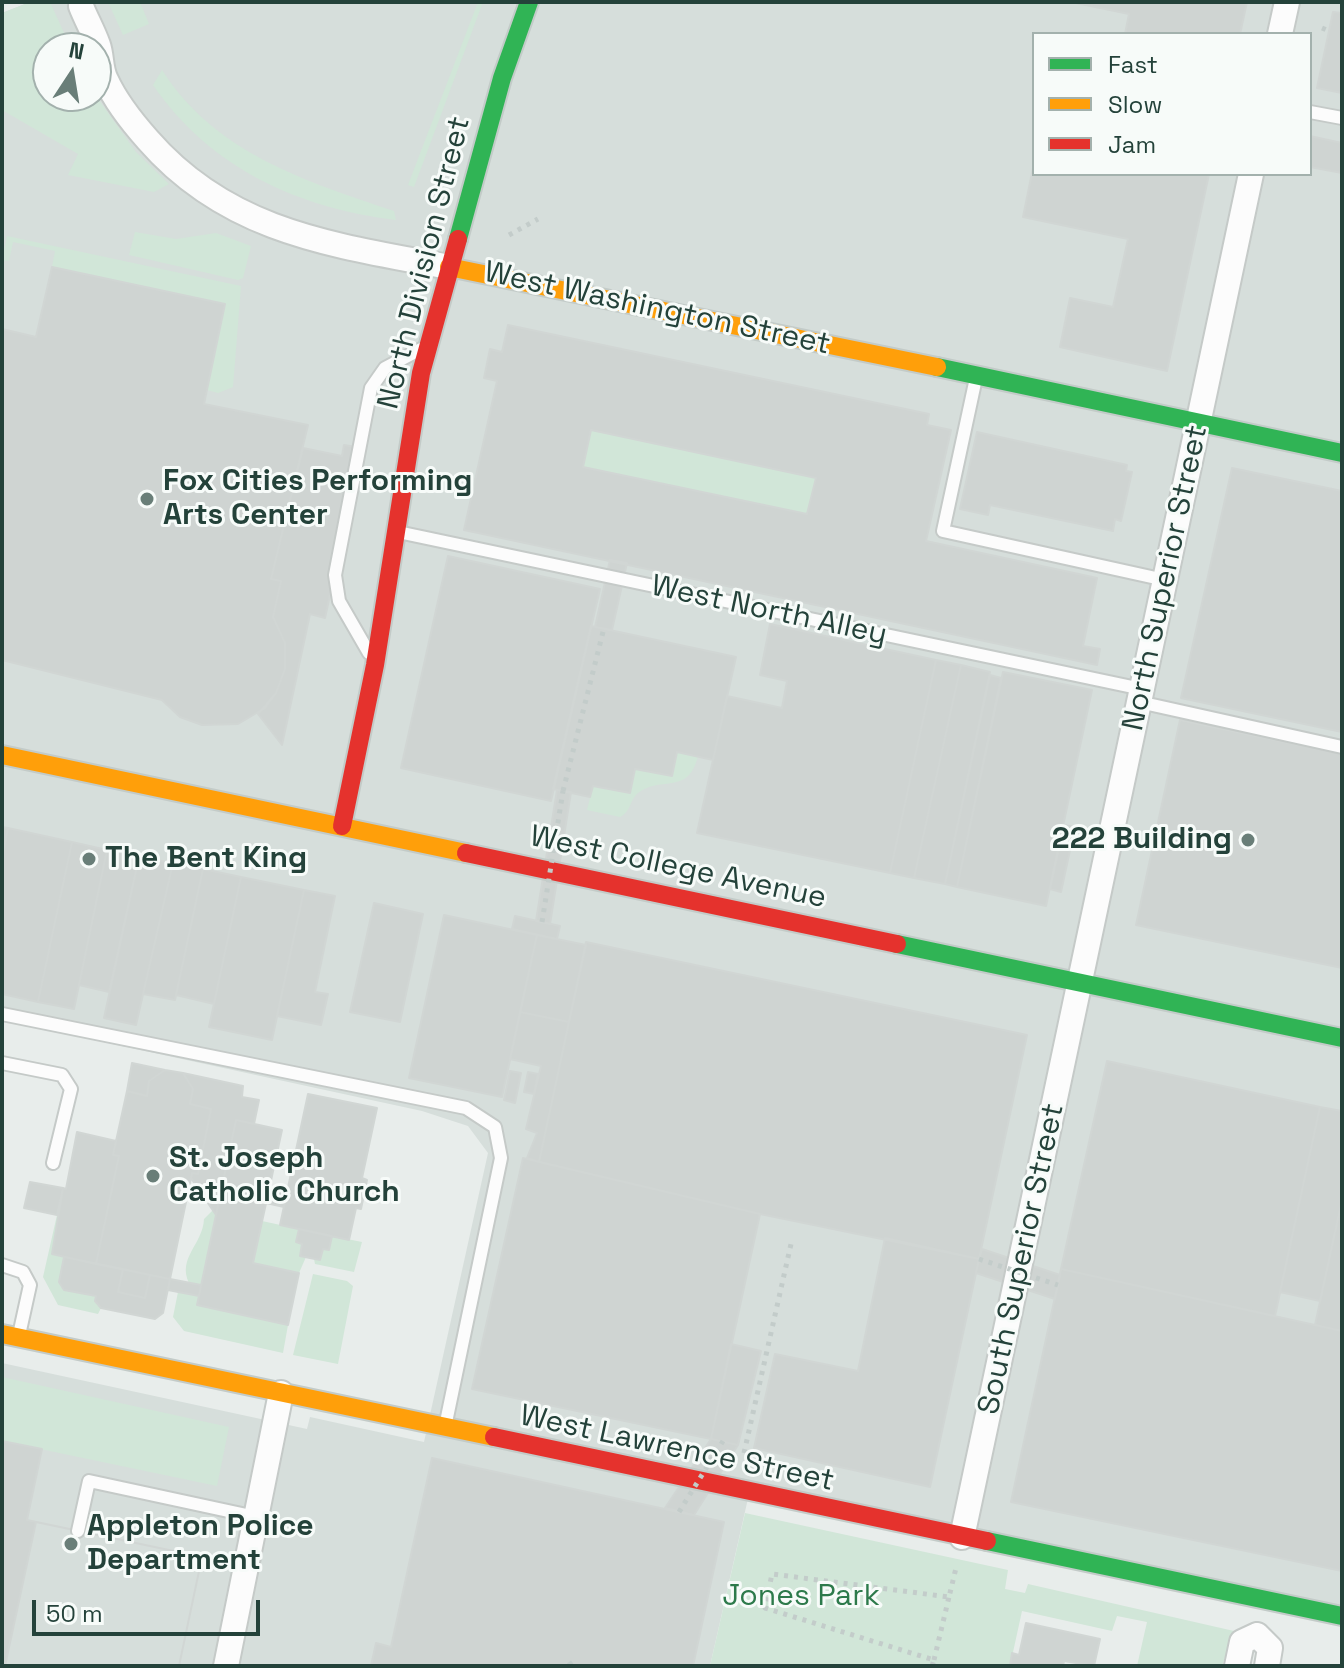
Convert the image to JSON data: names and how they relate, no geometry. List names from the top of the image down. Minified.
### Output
{"streets":{"street":["North Division Street","West Washington Street","North Superior Street","West College Avenue","South Superior Street","West Lawrence Street"],"lane":["West North Alley"]},"crossings":[["North Division Street","West Washington Street"],["North Division Street","West North Alley"],["North Division Street","West College Avenue"],["West Washington Street","North Superior Street"],["North Superior Street","West North Alley"],["North Superior Street","West College Avenue"],["North Superior Street","South Superior Street"],["West College Avenue","South Superior Street"],["South Superior Street","West Lawrence Street"]],"parks":["Jones Park"],"places":["Fox Cities Performing Arts Center","222 Building","The Bent King","St. Joseph Catholic Church","Appleton Police Department"],"legend":["Fast","Slow","Jam"],"scale_bar":"50 m","north":"top"}
